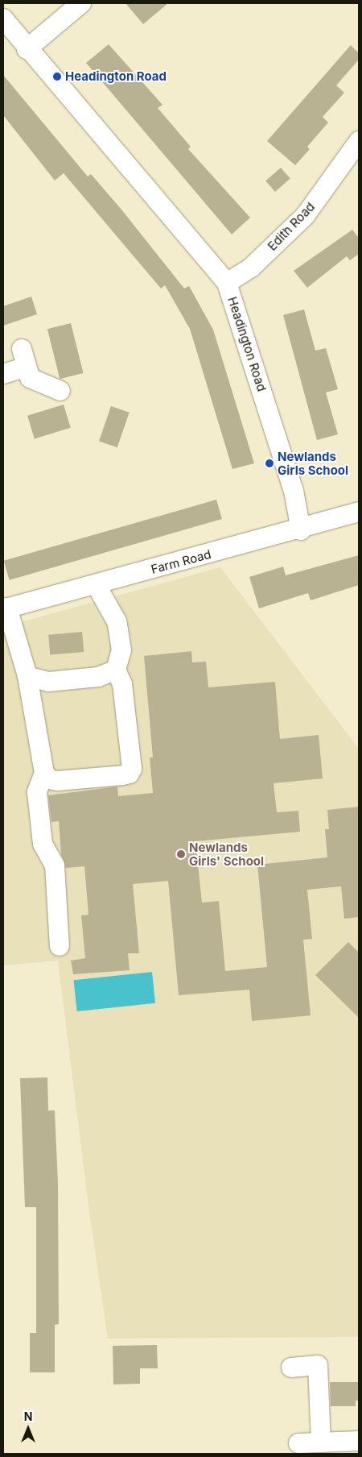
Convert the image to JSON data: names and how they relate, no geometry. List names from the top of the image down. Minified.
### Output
{"streets":{"street":["Edith Road","Headington Road","Farm Road"]},"crossings":[["Edith Road","Headington Road"],["Headington Road","Farm Road"]],"places":["Headington Road","Newlands Girls School","Newlands Girls' School"],"north":"top"}
